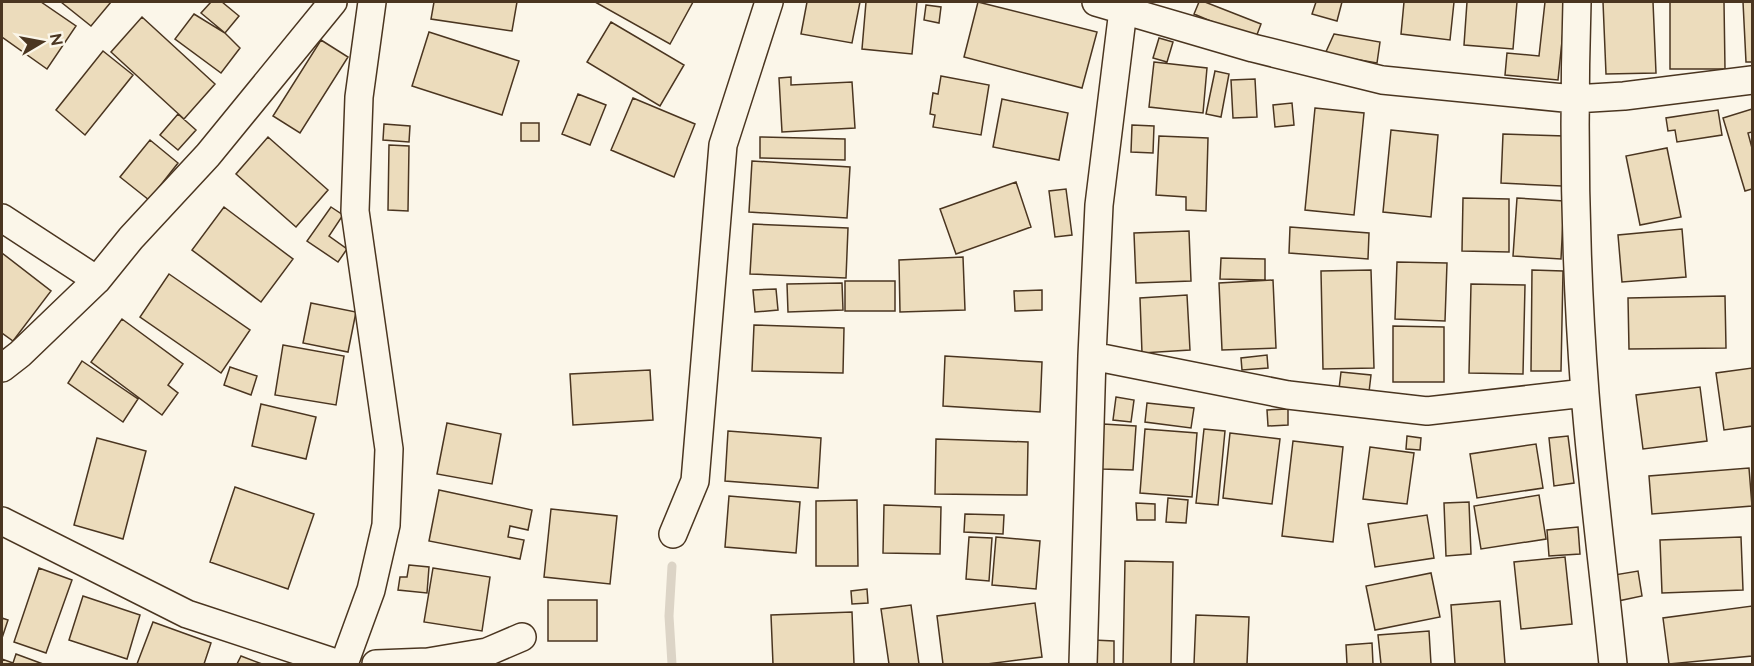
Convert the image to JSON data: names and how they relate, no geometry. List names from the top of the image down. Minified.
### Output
{"north":"right"}
